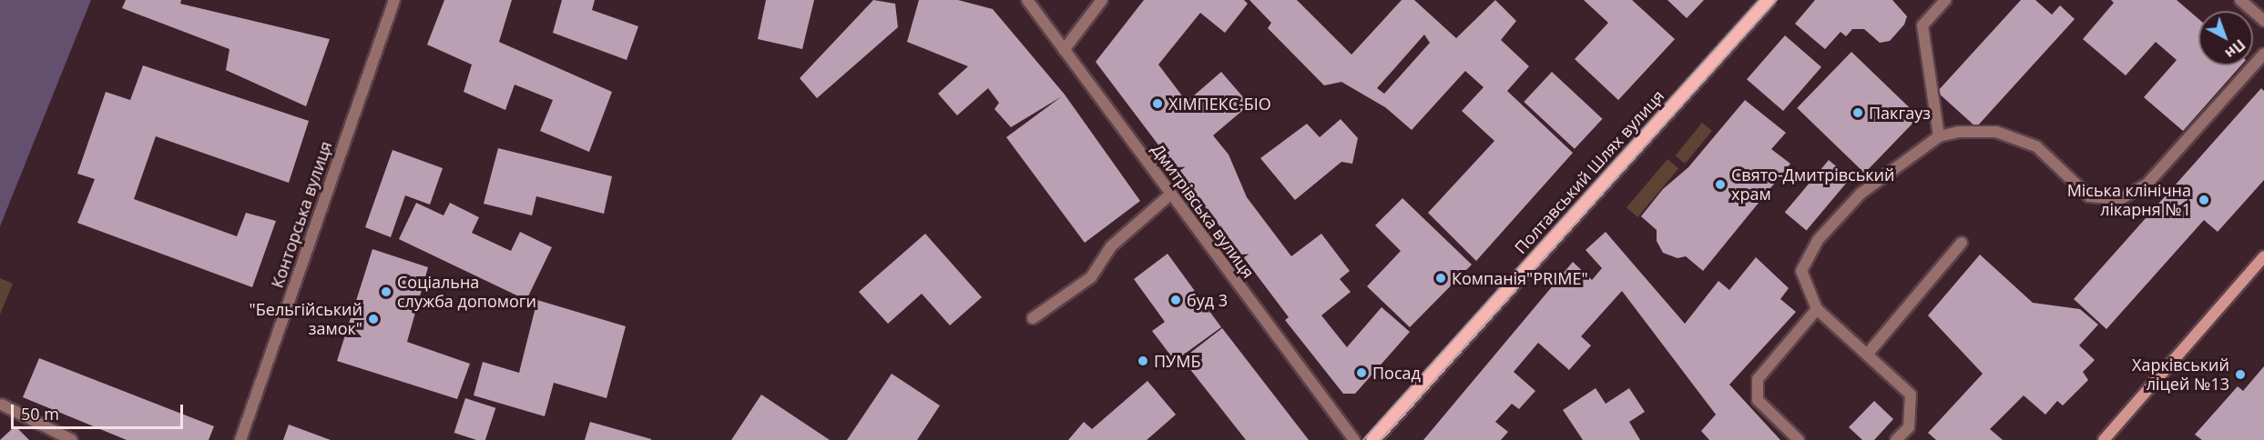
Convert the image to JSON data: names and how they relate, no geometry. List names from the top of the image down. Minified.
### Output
{"streets":{"main road":["Полтавський Шлях вулиця"],"street":["Дмитрівська вулиця","Конторська вулиця"]},"places":["ХІМПЕКС-БІО","Пакгауз","Свято-Дмитрівський храм","Міська клінічна лікарня №1","Компанія\"PRIME\"","Соціальна служба допомоги","буд 3","\"Бельгійський замок\"","ПУМБ","Посад","Харківський ліцей №13"],"scale_bar":"50 m","north":"bottom right"}
